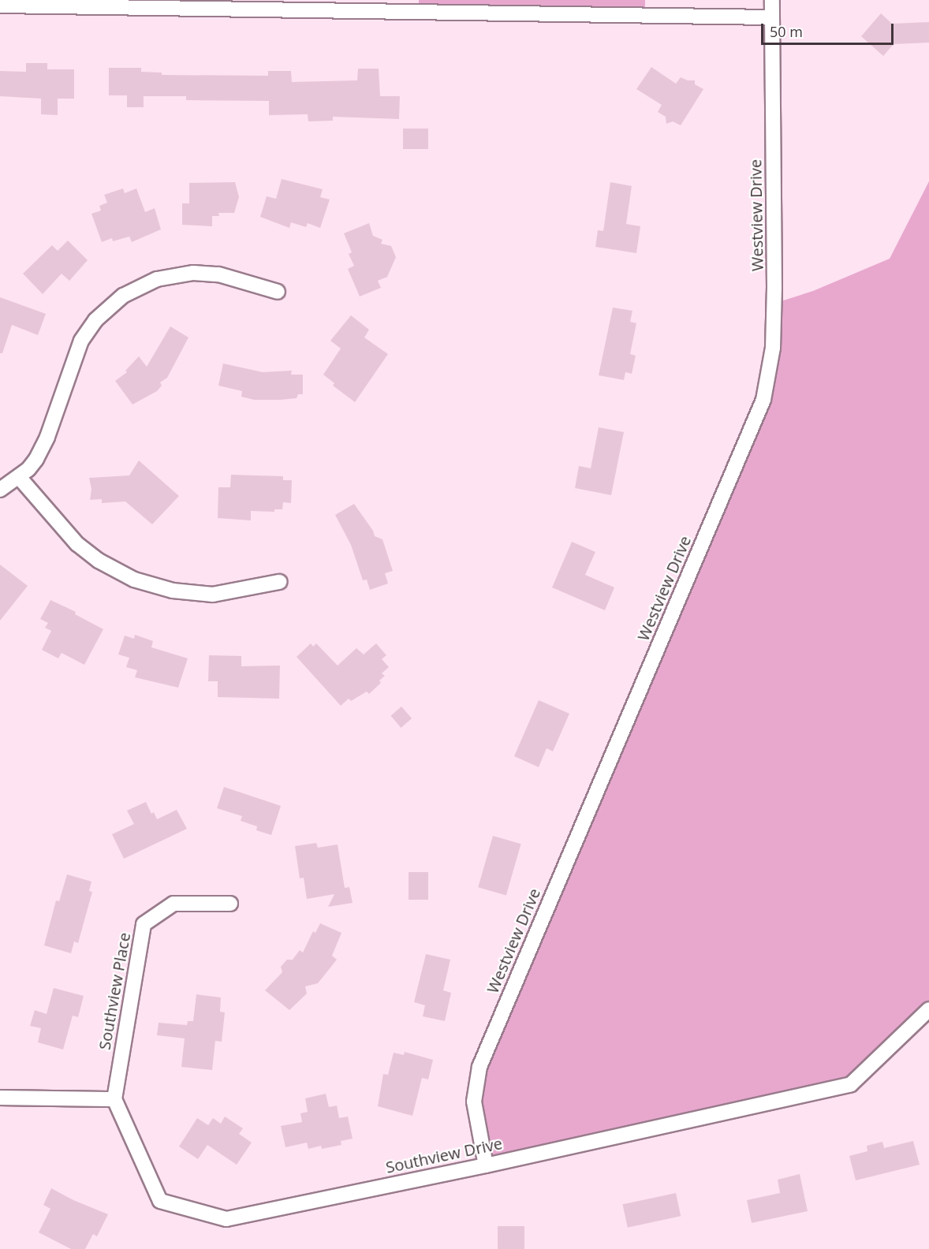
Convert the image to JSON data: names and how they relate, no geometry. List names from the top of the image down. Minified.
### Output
{"streets":{"street":["Westview Drive","Southview Place","Southview Drive"]},"crossings":[["Westview Drive","Southview Drive"],["Southview Place","Southview Drive"]],"scale_bar":"50 m"}
